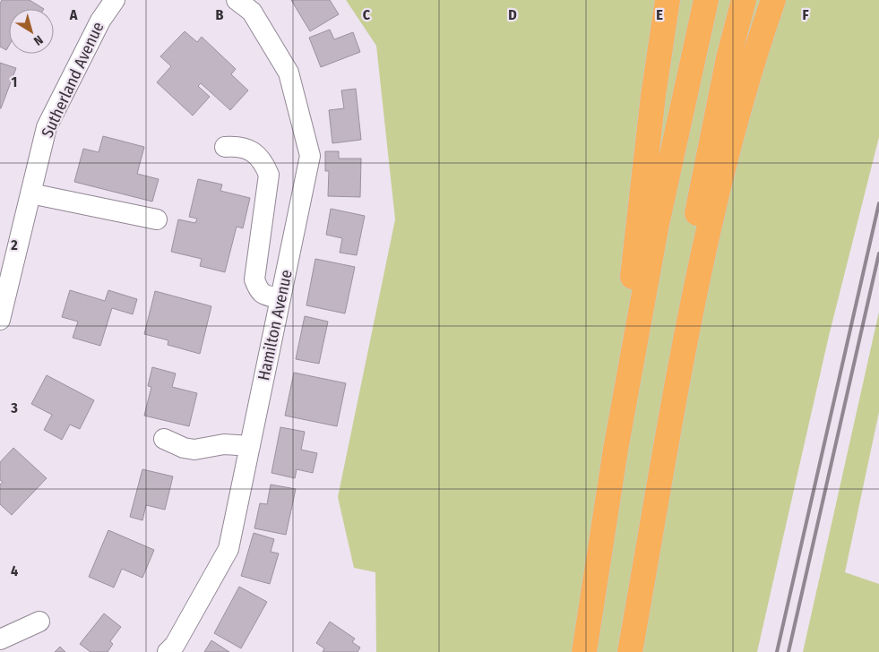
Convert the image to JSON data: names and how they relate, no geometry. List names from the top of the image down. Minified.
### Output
{"streets":{"street":["Sutherland Avenue","Hamilton Avenue"]},"north":"bottom right","grid":{"columns":["A","B","C","D","E","F"],"rows":["1","2","3","4"]}}
